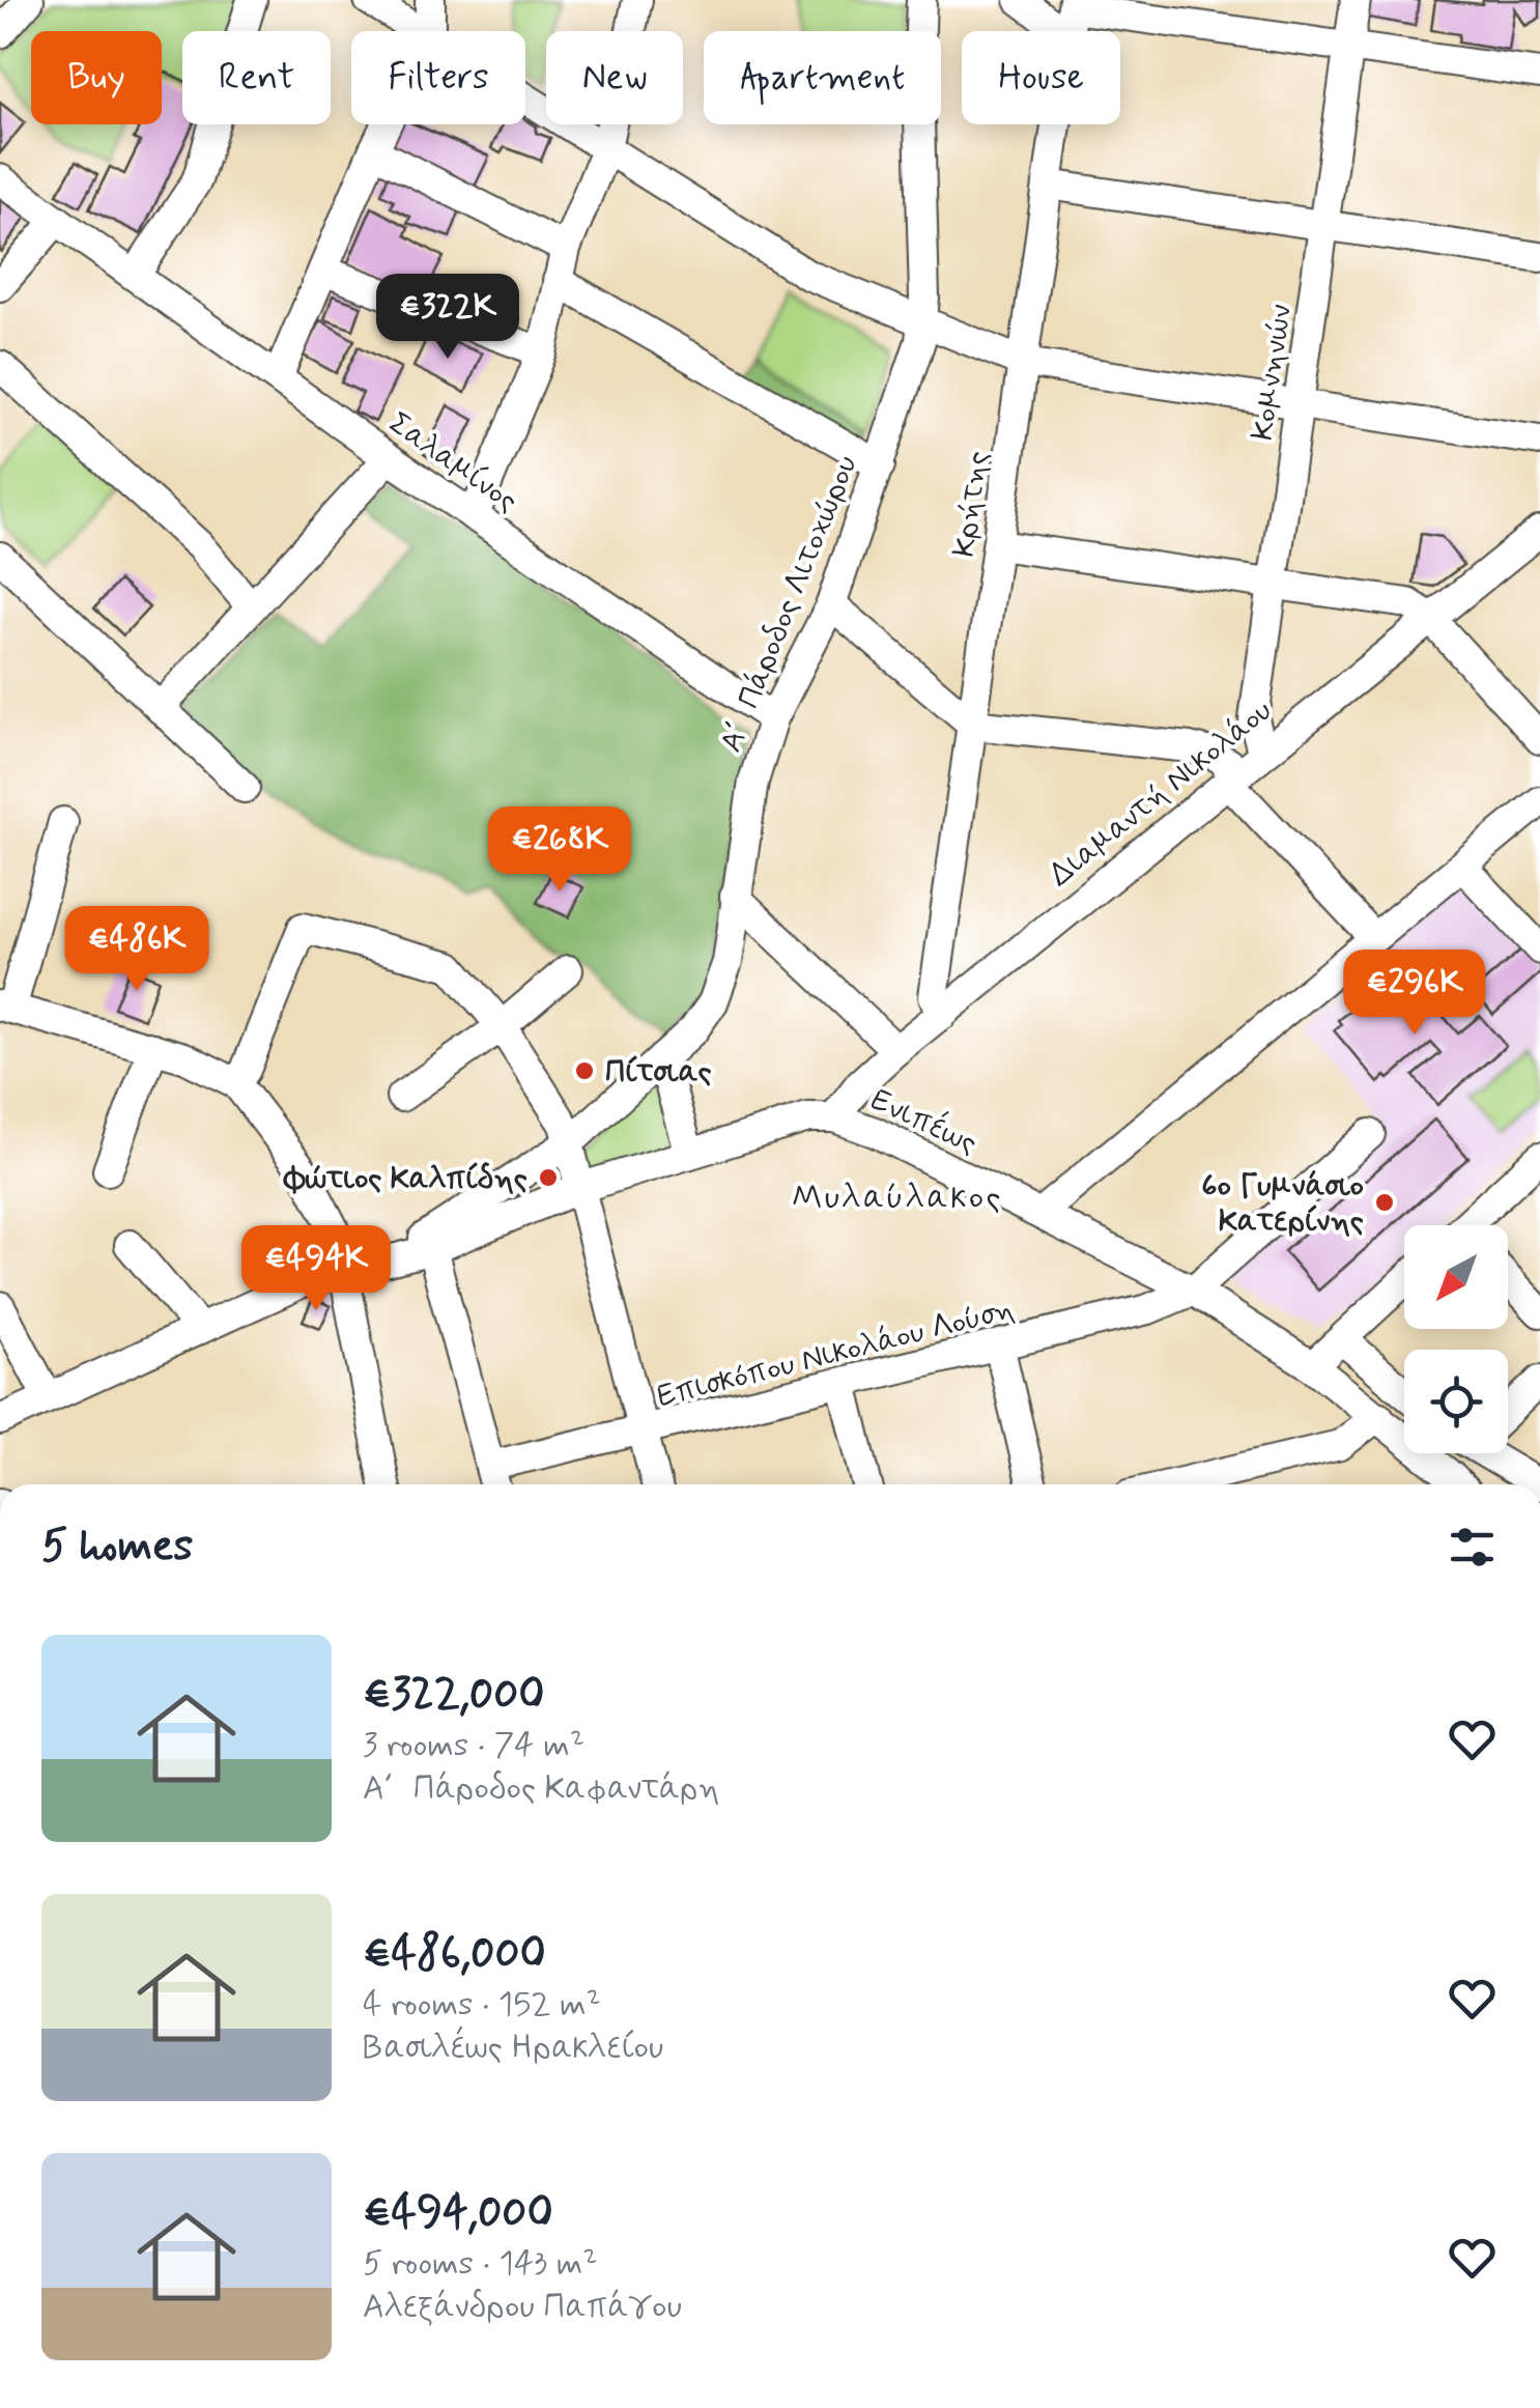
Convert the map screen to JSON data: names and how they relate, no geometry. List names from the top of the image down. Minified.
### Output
{"streets":{"street":["Κομνηνών","Σαλαμίνος","Κρήτης","Α΄ Πάροδος Λιτοχώρου","Διαμαντή Νικολάου","Ενιπέως","Επισκόπου Νικολάου Λούση"]},"crossings":[["Κομνηνών","Διαμαντή Νικολάου"],["Σαλαμίνος","Α΄ Πάροδος Λιτοχώρου"],["Κρήτης","Διαμαντή Νικολάου"],["Α΄ Πάροδος Λιτοχώρου","Ενιπέως"],["Διαμαντή Νικολάου","Ενιπέως"],["Ενιπέως","Επισκόπου Νικολάου Λούση"]],"districts":["Μυλαύλακος"],"places":["Πίτσιας","Φώτιος Καλπίδης","6ο Γυμνάσιο Κατερίνης"],"north":"bottom left","page":{"chip":["Buy","Rent","Filters","New","Apartment","House"],"price":["€322K","€268K","€486K","€296K","€494K"],"heading":"5 homes","list":[{"name":"€322,000","note":"3 rooms · 74 m² · Α΄ Πάροδος Καφαντάρη"},{"name":"€486,000","note":"4 rooms · 152 m² · Βασιλέως Ηρακλείου"},{"name":"€494,000","note":"5 rooms · 143 m² · Αλεξάνδρου Παπάγου"}]}}
